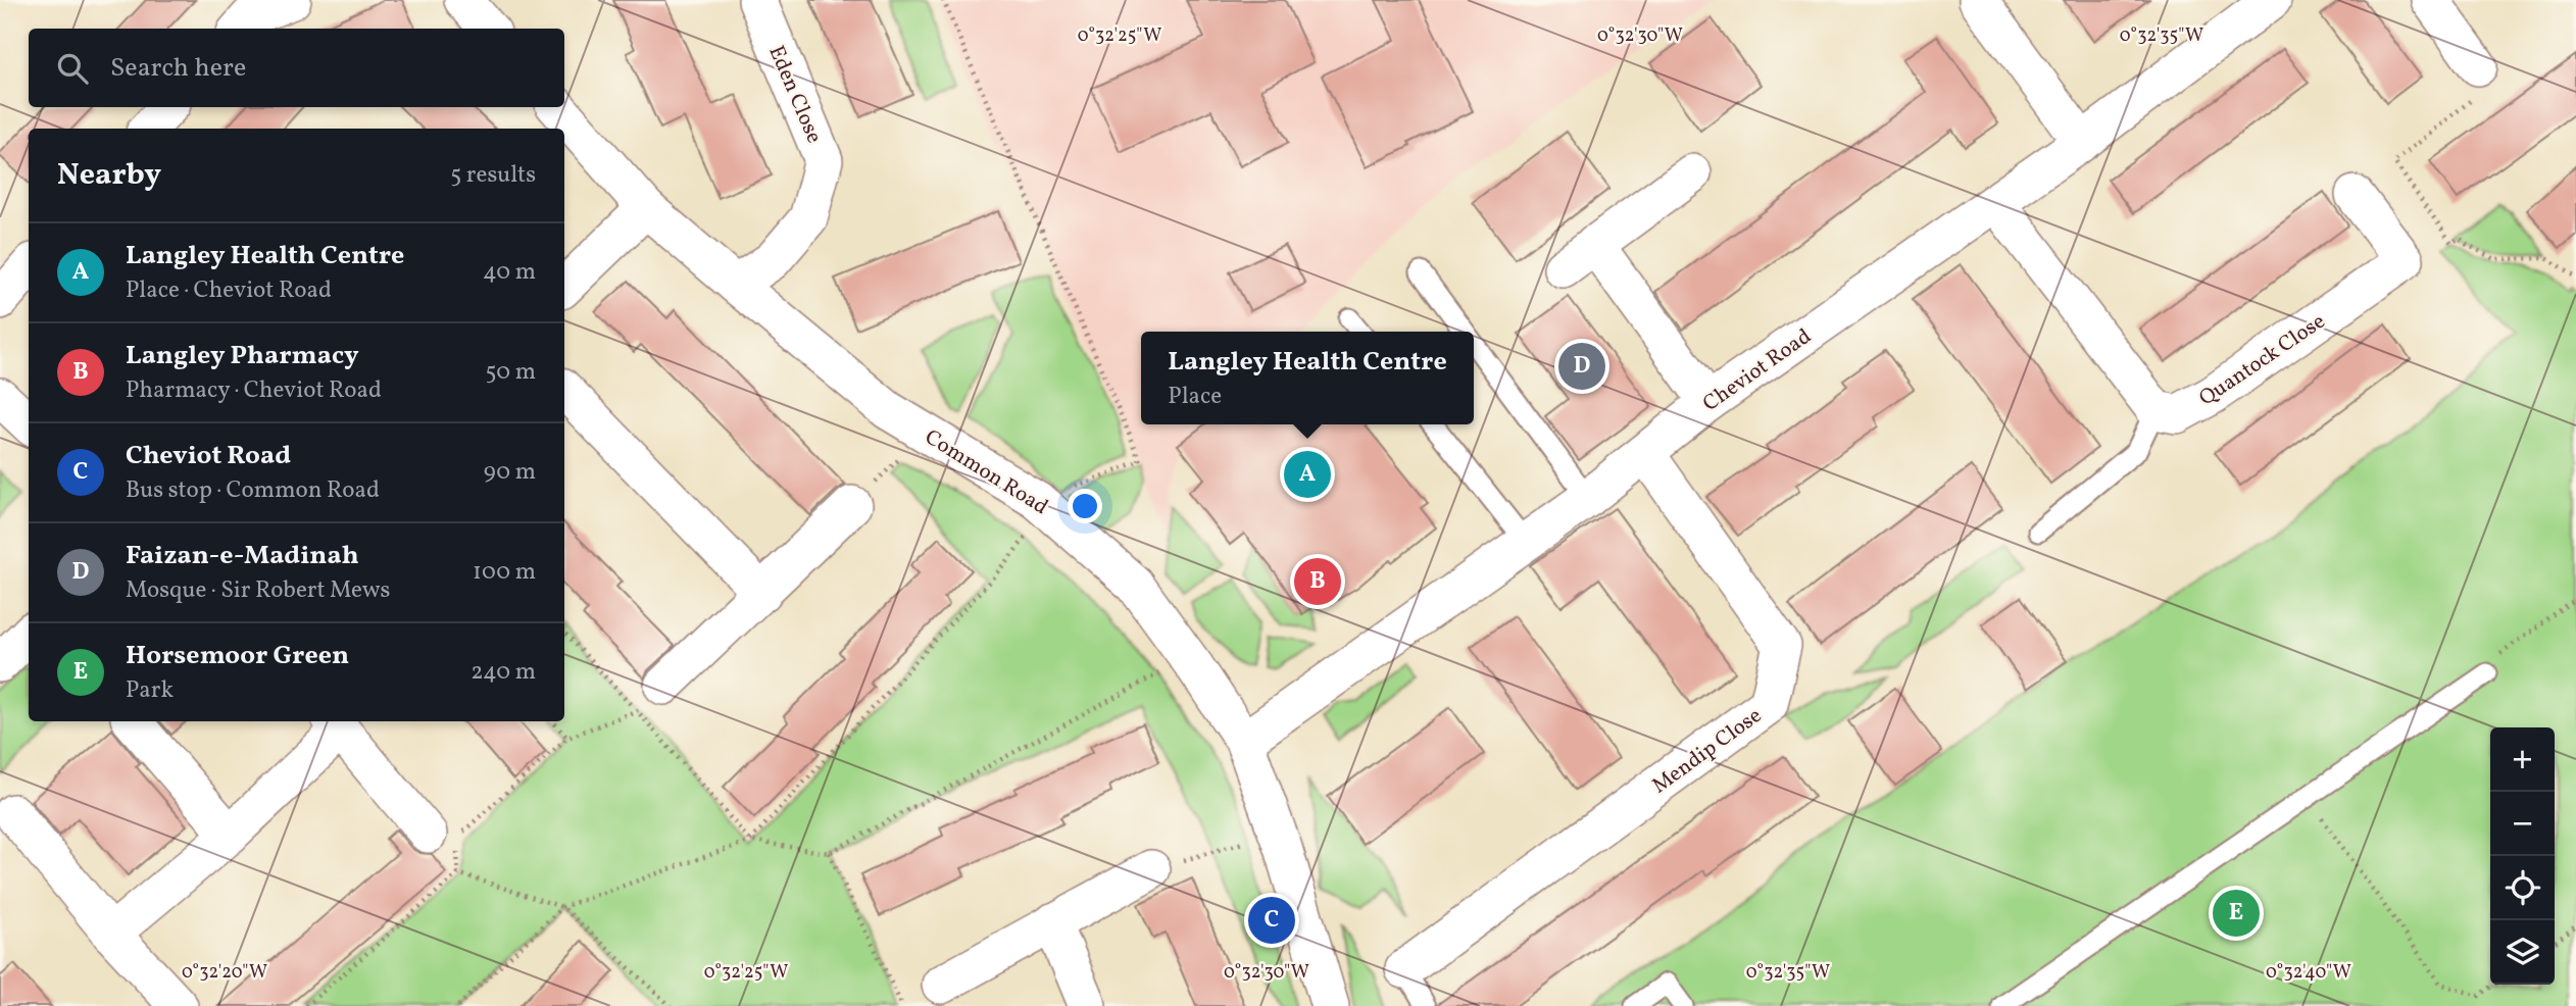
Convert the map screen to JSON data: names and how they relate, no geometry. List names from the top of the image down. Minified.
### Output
{"streets":{"street":["Eden Close","Quantock Close","Cheviot Road","Common Road","Mendip Close"]},"crossings":[["Eden Close","Common Road"],["Cheviot Road","Common Road"],["Cheviot Road","Mendip Close"]],"page":{"search":"Search here","heading":["Nearby","5 results"],"list":[{"mark":"A","name":"Langley Health Centre","note":"Place · Cheviot Road","value":"40 m"},{"mark":"B","name":"Langley Pharmacy","note":"Pharmacy · Cheviot Road","value":"50 m"},{"mark":"C","name":"Cheviot Road","note":"Bus stop · Common Road","value":"90 m"},{"mark":"D","name":"Faizan-e-Madinah","note":"Mosque · Sir Robert Mews","value":"100 m"},{"mark":"E","name":"Horsemoor Green","note":"Park","value":"240 m"}],"popup":["Langley Health Centre","Place"],"pins":["D","A","B","E","C"],"map_buttons":["+","−"]},"coordinates":["0°32'25\"W","0°32'30\"W","0°32'35\"W","0°32'20\"W","0°32'40\"W"]}
